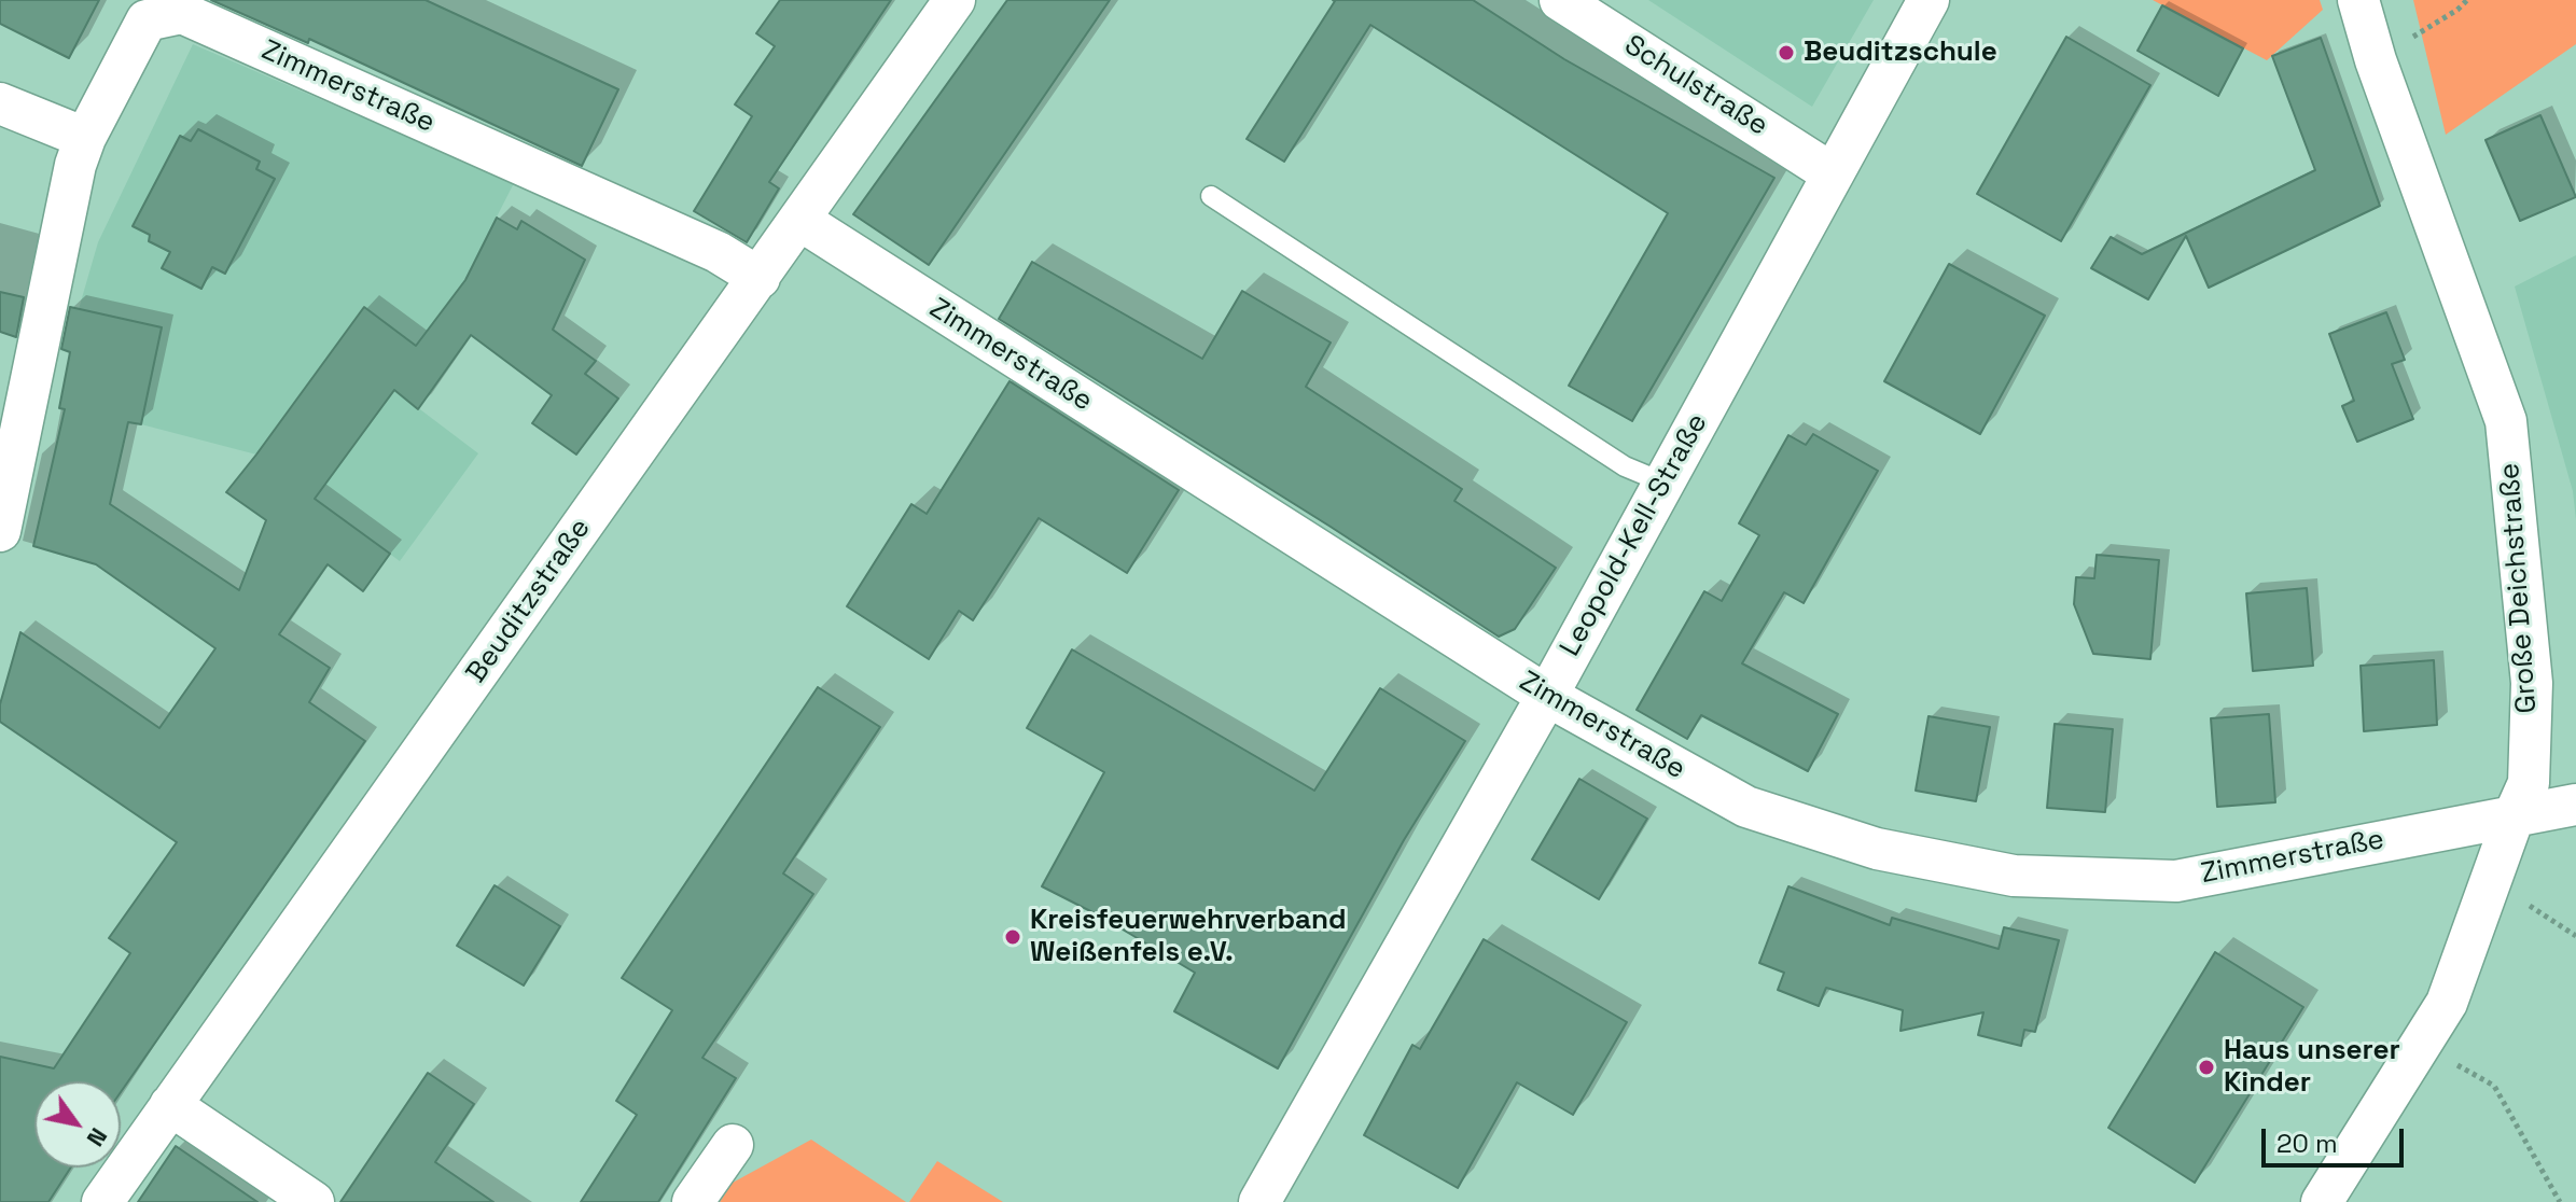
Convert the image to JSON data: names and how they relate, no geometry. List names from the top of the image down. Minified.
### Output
{"streets":{"street":["Schulstraße","Zimmerstraße","Leopold-Kell-Straße","Große Deichstraße","Beuditzstraße"]},"crossings":[["Schulstraße","Leopold-Kell-Straße"],["Zimmerstraße","Leopold-Kell-Straße"],["Zimmerstraße","Große Deichstraße"],["Zimmerstraße","Beuditzstraße"]],"places":["Beuditzschule","Kreisfeuerwehrverband Weißenfels e.V.","Haus unserer Kinder"],"scale_bar":"20 m","north":"bottom right"}
